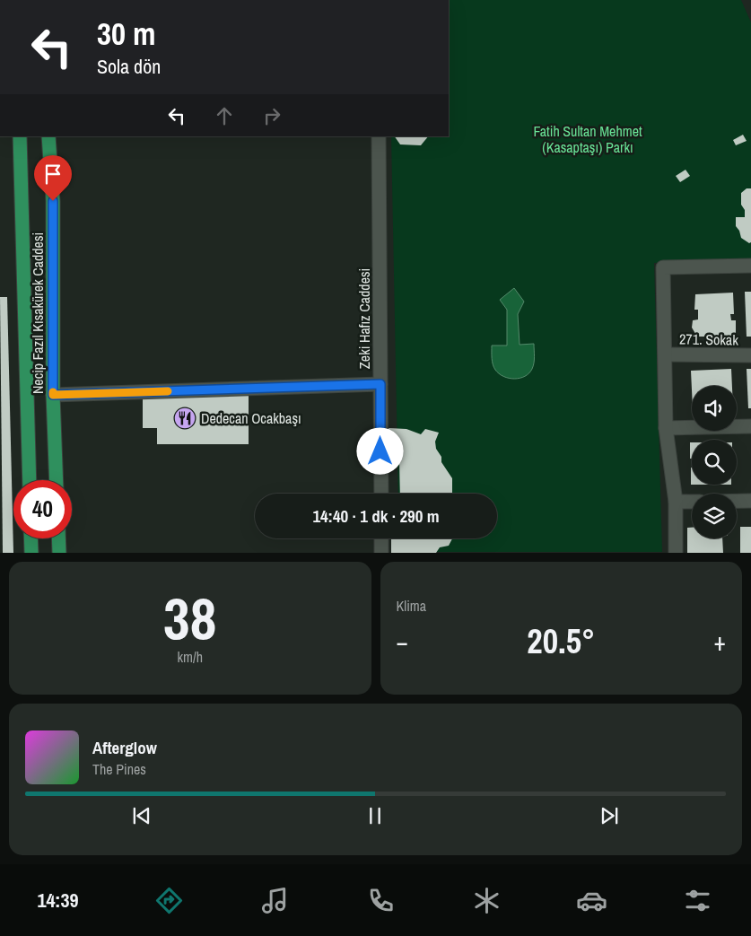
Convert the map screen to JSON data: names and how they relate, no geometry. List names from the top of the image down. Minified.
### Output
{"streets":{"main road":["Necip Fazıl Kısakürek Caddesi"],"street":["Zeki Hafız Caddesi","271. Sokak"]},"parks":["Fatih Sultan Mehmet (Kasaptaşı) Parkı"],"places":{"restaurant":["Dedecan Ocakbaşı"]},"page":{"turn":["30 m","Sola dön"],"limit":"40","trip":"14:40 · 1 dk · 290 m","tile":[["38","km/h"],"Klima"],"heat":["−","20.5°","+"],"song":["Afterglow","The Pines"],"tabs":"14:39"}}
